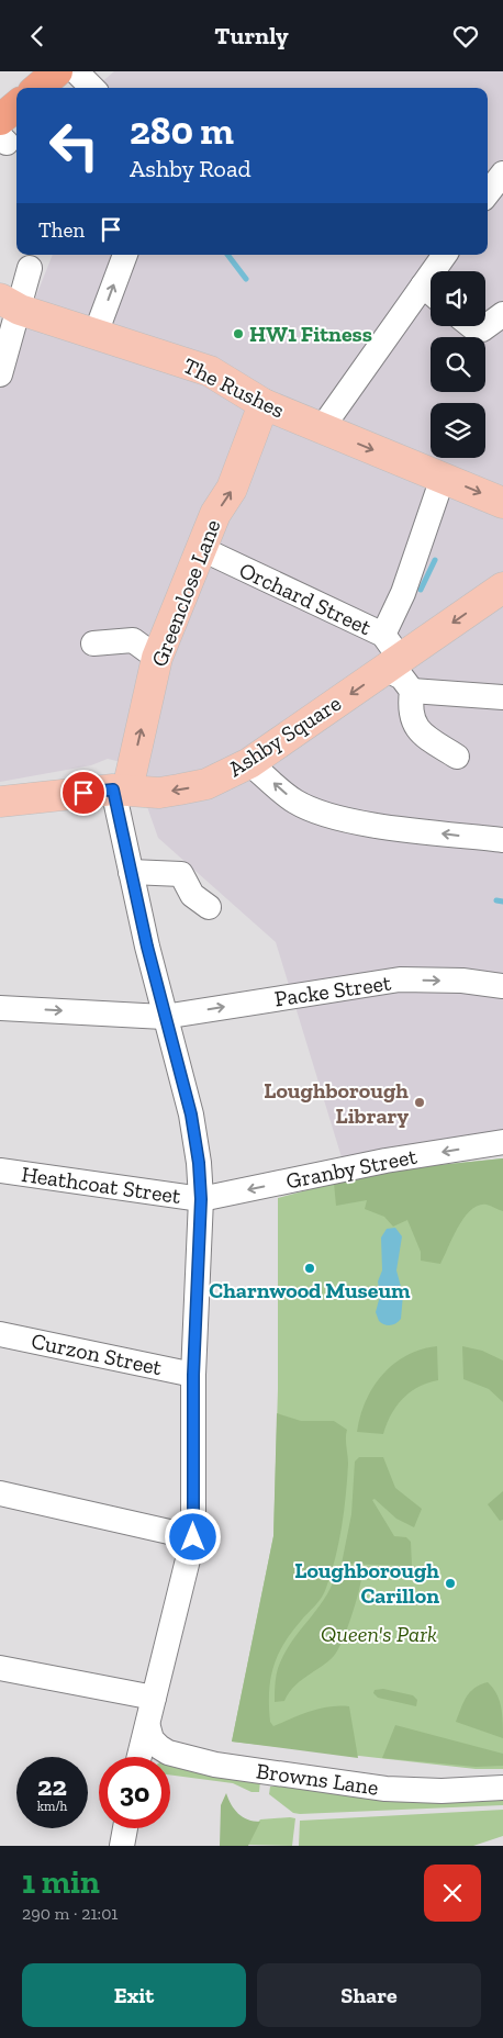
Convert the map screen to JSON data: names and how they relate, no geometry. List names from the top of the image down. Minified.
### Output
{"streets":{"main road":["The Rushes","Greenclose Lane","Ashby Square"],"street":["Orchard Street","Packe Street","Granby Street","Heathcoat Street","Curzon Street","Browns Lane"]},"crossings":[["The Rushes","Greenclose Lane"],["Greenclose Lane","Orchard Street"],["Greenclose Lane","Ashby Square"],["Orchard Street","Ashby Square"],["Granby Street","Heathcoat Street"]],"one_way":["The Rushes","Greenclose Lane","Ashby Square","Granby Street"],"parks":["Queen's Park"],"places":["HW1 Fitness","Loughborough Library","Charnwood Museum","Loughborough Carillon"],"page":{"header":"Turnly","turn":["280 m","Ashby Road"],"then":"Then","speed":"22 km/h","limit":"30","heading":["1 min","290 m · 21:01"],"buttons":["Exit","Share"]}}
